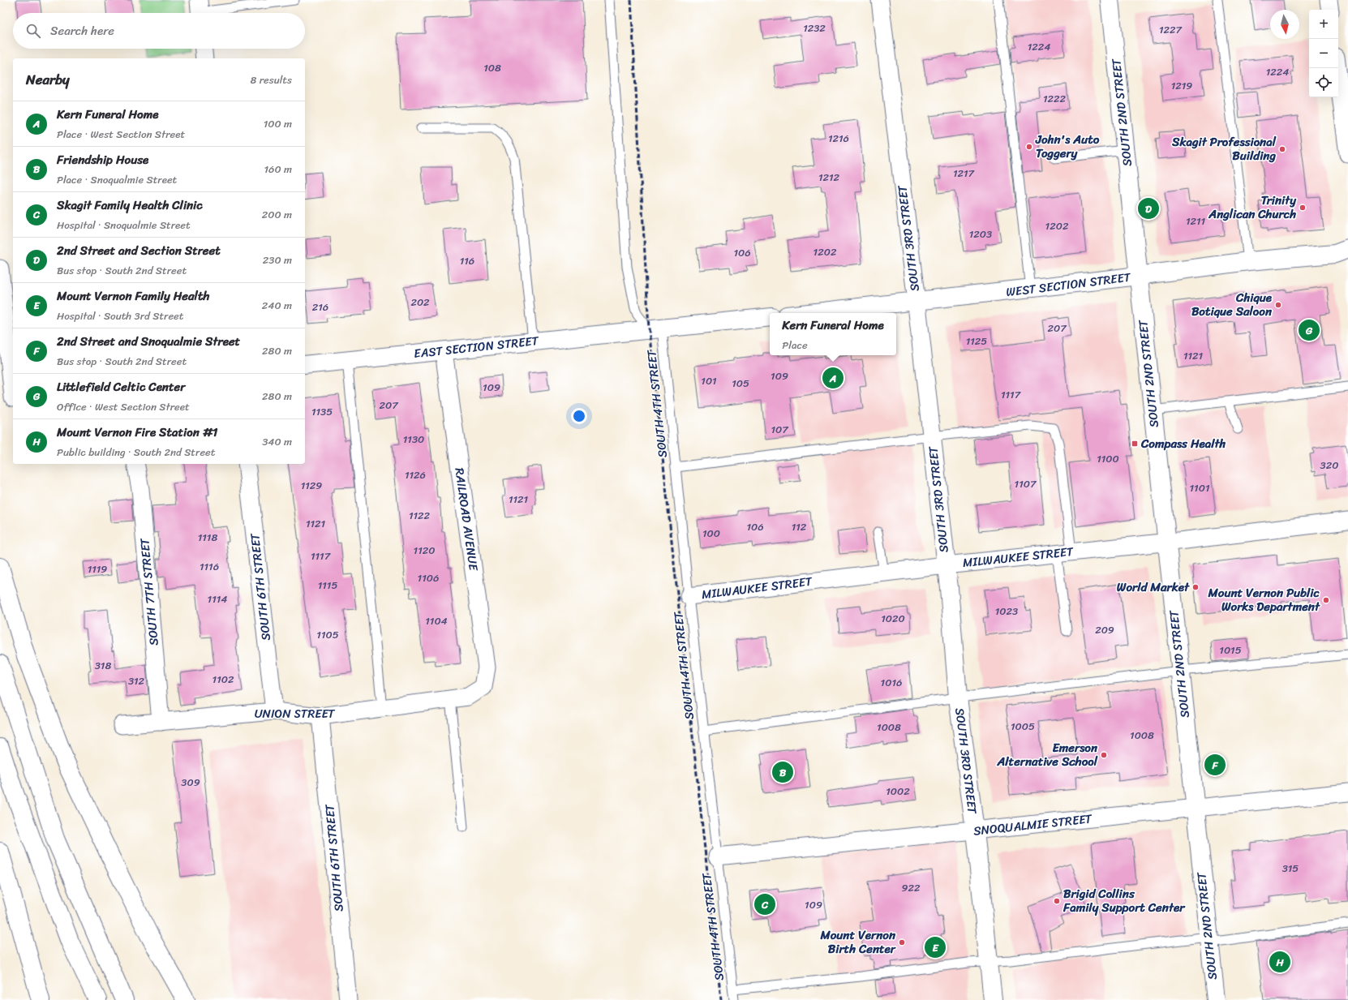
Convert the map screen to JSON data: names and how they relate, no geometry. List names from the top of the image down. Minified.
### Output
{"streets":{"main road":["SOUTH 2ND STREET","SOUTH 3RD STREET","WEST SECTION STREET","EAST SECTION STREET"],"street":["RAILROAD AVENUE","MILWAUKEE STREET","SOUTH 6TH STREET","SOUTH 7TH STREET","UNION STREET","SNOQUALMIE STREET"],"lane":["SOUTH 4TH STREET"]},"crossings":[["SOUTH 2ND STREET","WEST SECTION STREET"],["SOUTH 2ND STREET","MILWAUKEE STREET"],["SOUTH 2ND STREET","SNOQUALMIE STREET"],["SOUTH 3RD STREET","WEST SECTION STREET"],["SOUTH 3RD STREET","MILWAUKEE STREET"],["SOUTH 3RD STREET","SNOQUALMIE STREET"],["EAST SECTION STREET","SOUTH 4TH STREET"],["EAST SECTION STREET","RAILROAD AVENUE"],["SOUTH 4TH STREET","MILWAUKEE STREET"],["SOUTH 4TH STREET","SNOQUALMIE STREET"],["RAILROAD AVENUE","UNION STREET"],["SOUTH 6TH STREET","UNION STREET"],["SOUTH 7TH STREET","UNION STREET"]],"places":{"other":["John's Auto Toggery","Skagit Professional Building","Trinity Anglican Church","Chique Botique Saloon","World Market","Mount Vernon Public Works Department","Emerson Alternative School","Brigid Collins Family Support Center","Mount Vernon Birth Center"],"transit":["Compass Health"]},"house_numbers":["1232","1227","1224","108","1224","1219","1222","1216","1217","1212","1211","1202","1203","1202","106","116","202","216","207","1125","1121","109","101","105","109","1117","207","1135","107","1130","1100","320","1126","1107","1129","1101","1121","1122","1121","106","112","100","1118","1120","1117","1116","1119","1106","1115","1114","1023","1020","1104","209","1105","1015","318","1102","312","1016","1005","1008","1008","309","1002","315","922","109"],"north":"bottom","page":{"map_buttons":["+","−"],"search":"Search here","heading":["Nearby","8 results"],"list":[{"mark":"A","name":"Kern Funeral Home","note":"Place · West Section Street","value":"100 m"},{"mark":"B","name":"Friendship House","note":"Place · Snoqualmie Street","value":"160 m"},{"mark":"C","name":"Skagit Family Health Clinic","note":"Hospital · Snoqualmie Street","value":"200 m"},{"mark":"D","name":"2nd Street and Section Street","note":"Bus stop · South 2nd Street","value":"230 m"},{"mark":"E","name":"Mount Vernon Family Health","note":"Hospital · South 3rd Street","value":"240 m"},{"mark":"F","name":"2nd Street and Snoqualmie Street","note":"Bus stop · South 2nd Street","value":"280 m"},{"mark":"G","name":"Littlefield Celtic Center","note":"Office · West Section Street","value":"280 m"},{"mark":"H","name":"Mount Vernon Fire Station #1","note":"Public building · South 2nd Street","value":"340 m"}],"pins":["D","G","A","F","B","C","E","H"],"popup":["Kern Funeral Home","Place"]}}
